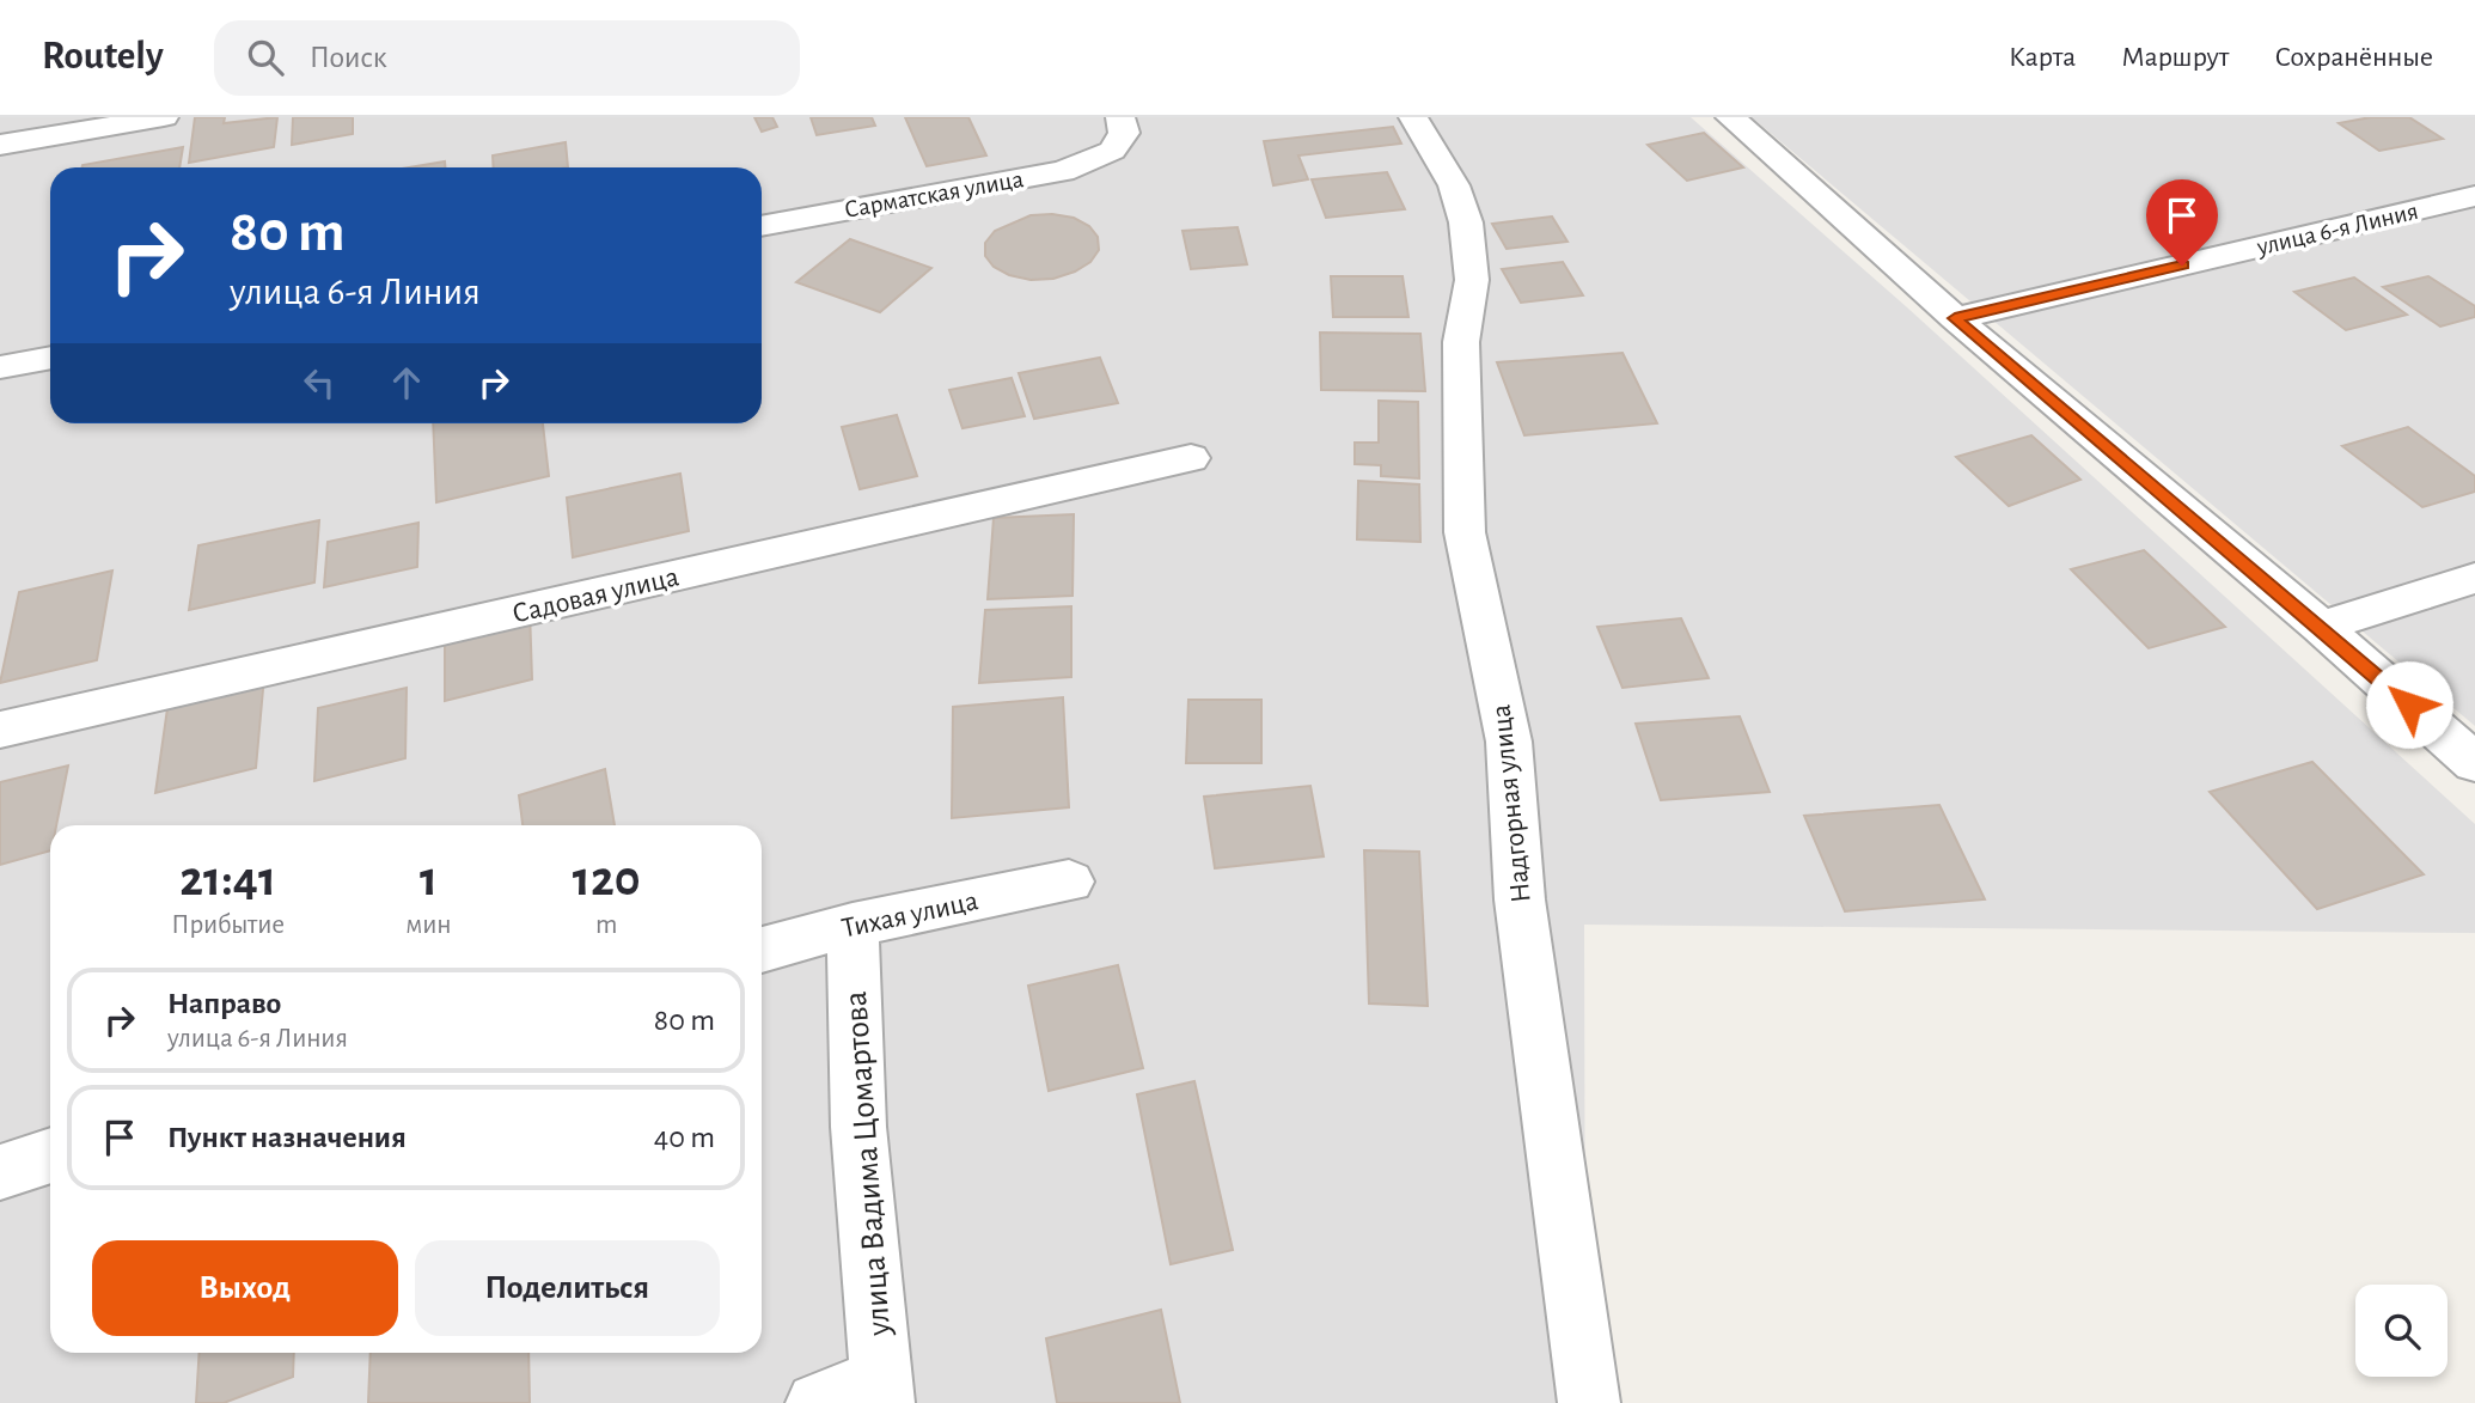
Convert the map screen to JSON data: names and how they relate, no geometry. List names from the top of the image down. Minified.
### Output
{"streets":{"street":["Сарматская улица","улица 6-я Линия","Садовая улица","Надгорная улица","Тихая улица","улица Вадима Цомартова"]},"crossings":[["Тихая улица","улица Вадима Цомартова"]],"page":{"header":"Routely","search":"Поиск","nav":["Карта","Маршрут","Сохранённые"],"turn":["80 m","улица 6-я Линия"],"eta":["21:41","Прибытие","1","мин","120","m"],"list":[{"name":"Направо","note":"улица 6-я Линия","value":"80 m"},{"name":"Пункт назначения","value":"40 m"}],"buttons":["Выход","Поделиться"]}}
